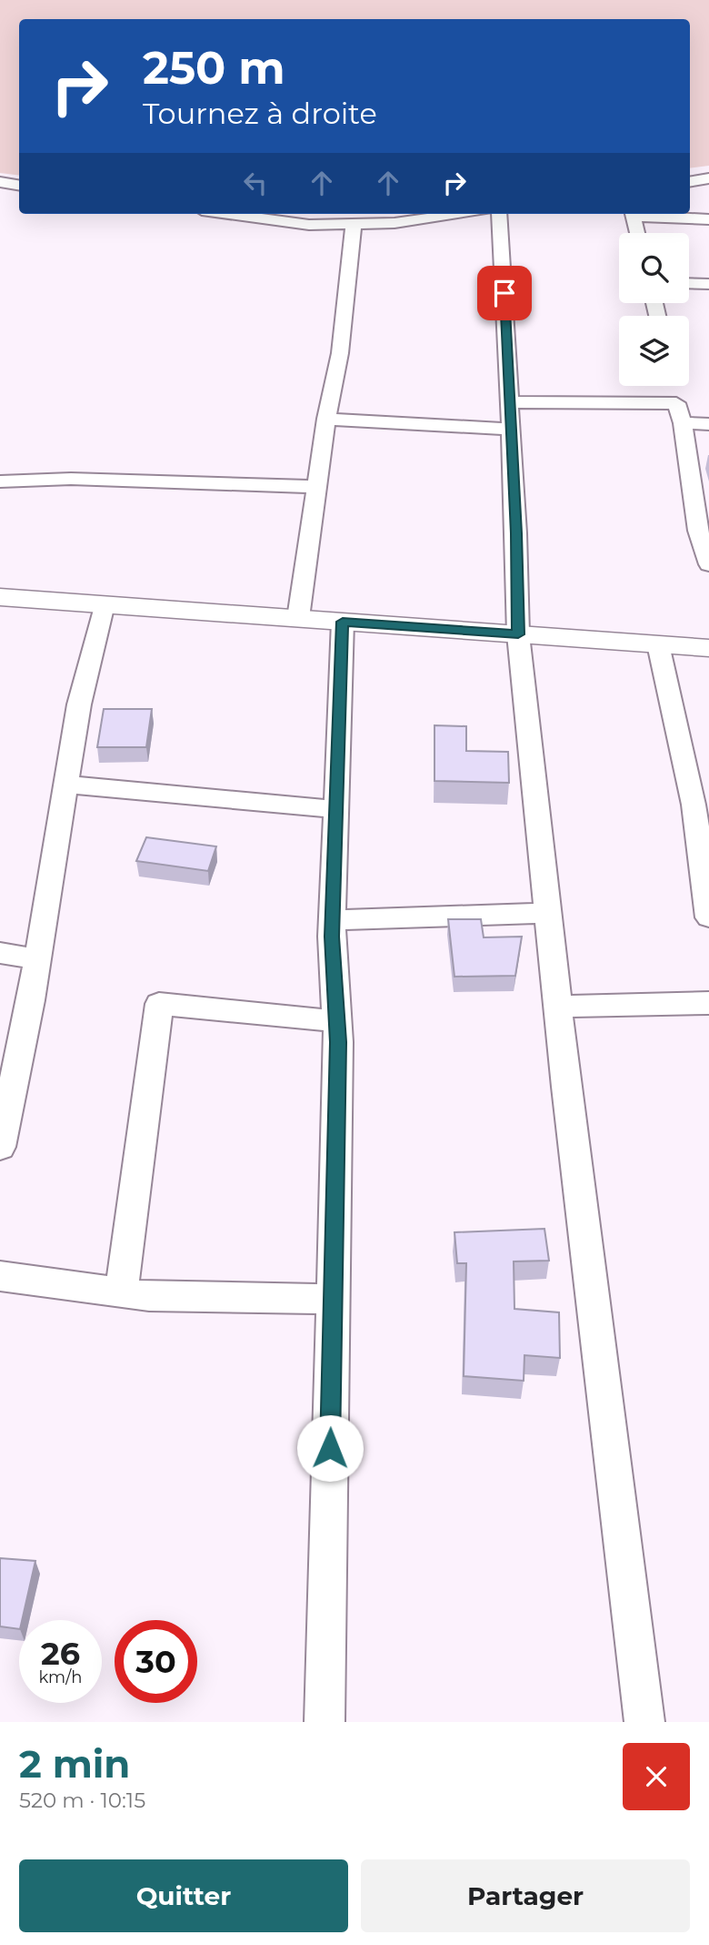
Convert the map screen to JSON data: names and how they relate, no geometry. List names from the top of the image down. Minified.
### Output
{"page":{"turn":["250 m","Tournez à droite"],"speed":"26 km/h","limit":"30","heading":["2 min","520 m · 10:15"],"buttons":["Quitter","Partager"]}}
